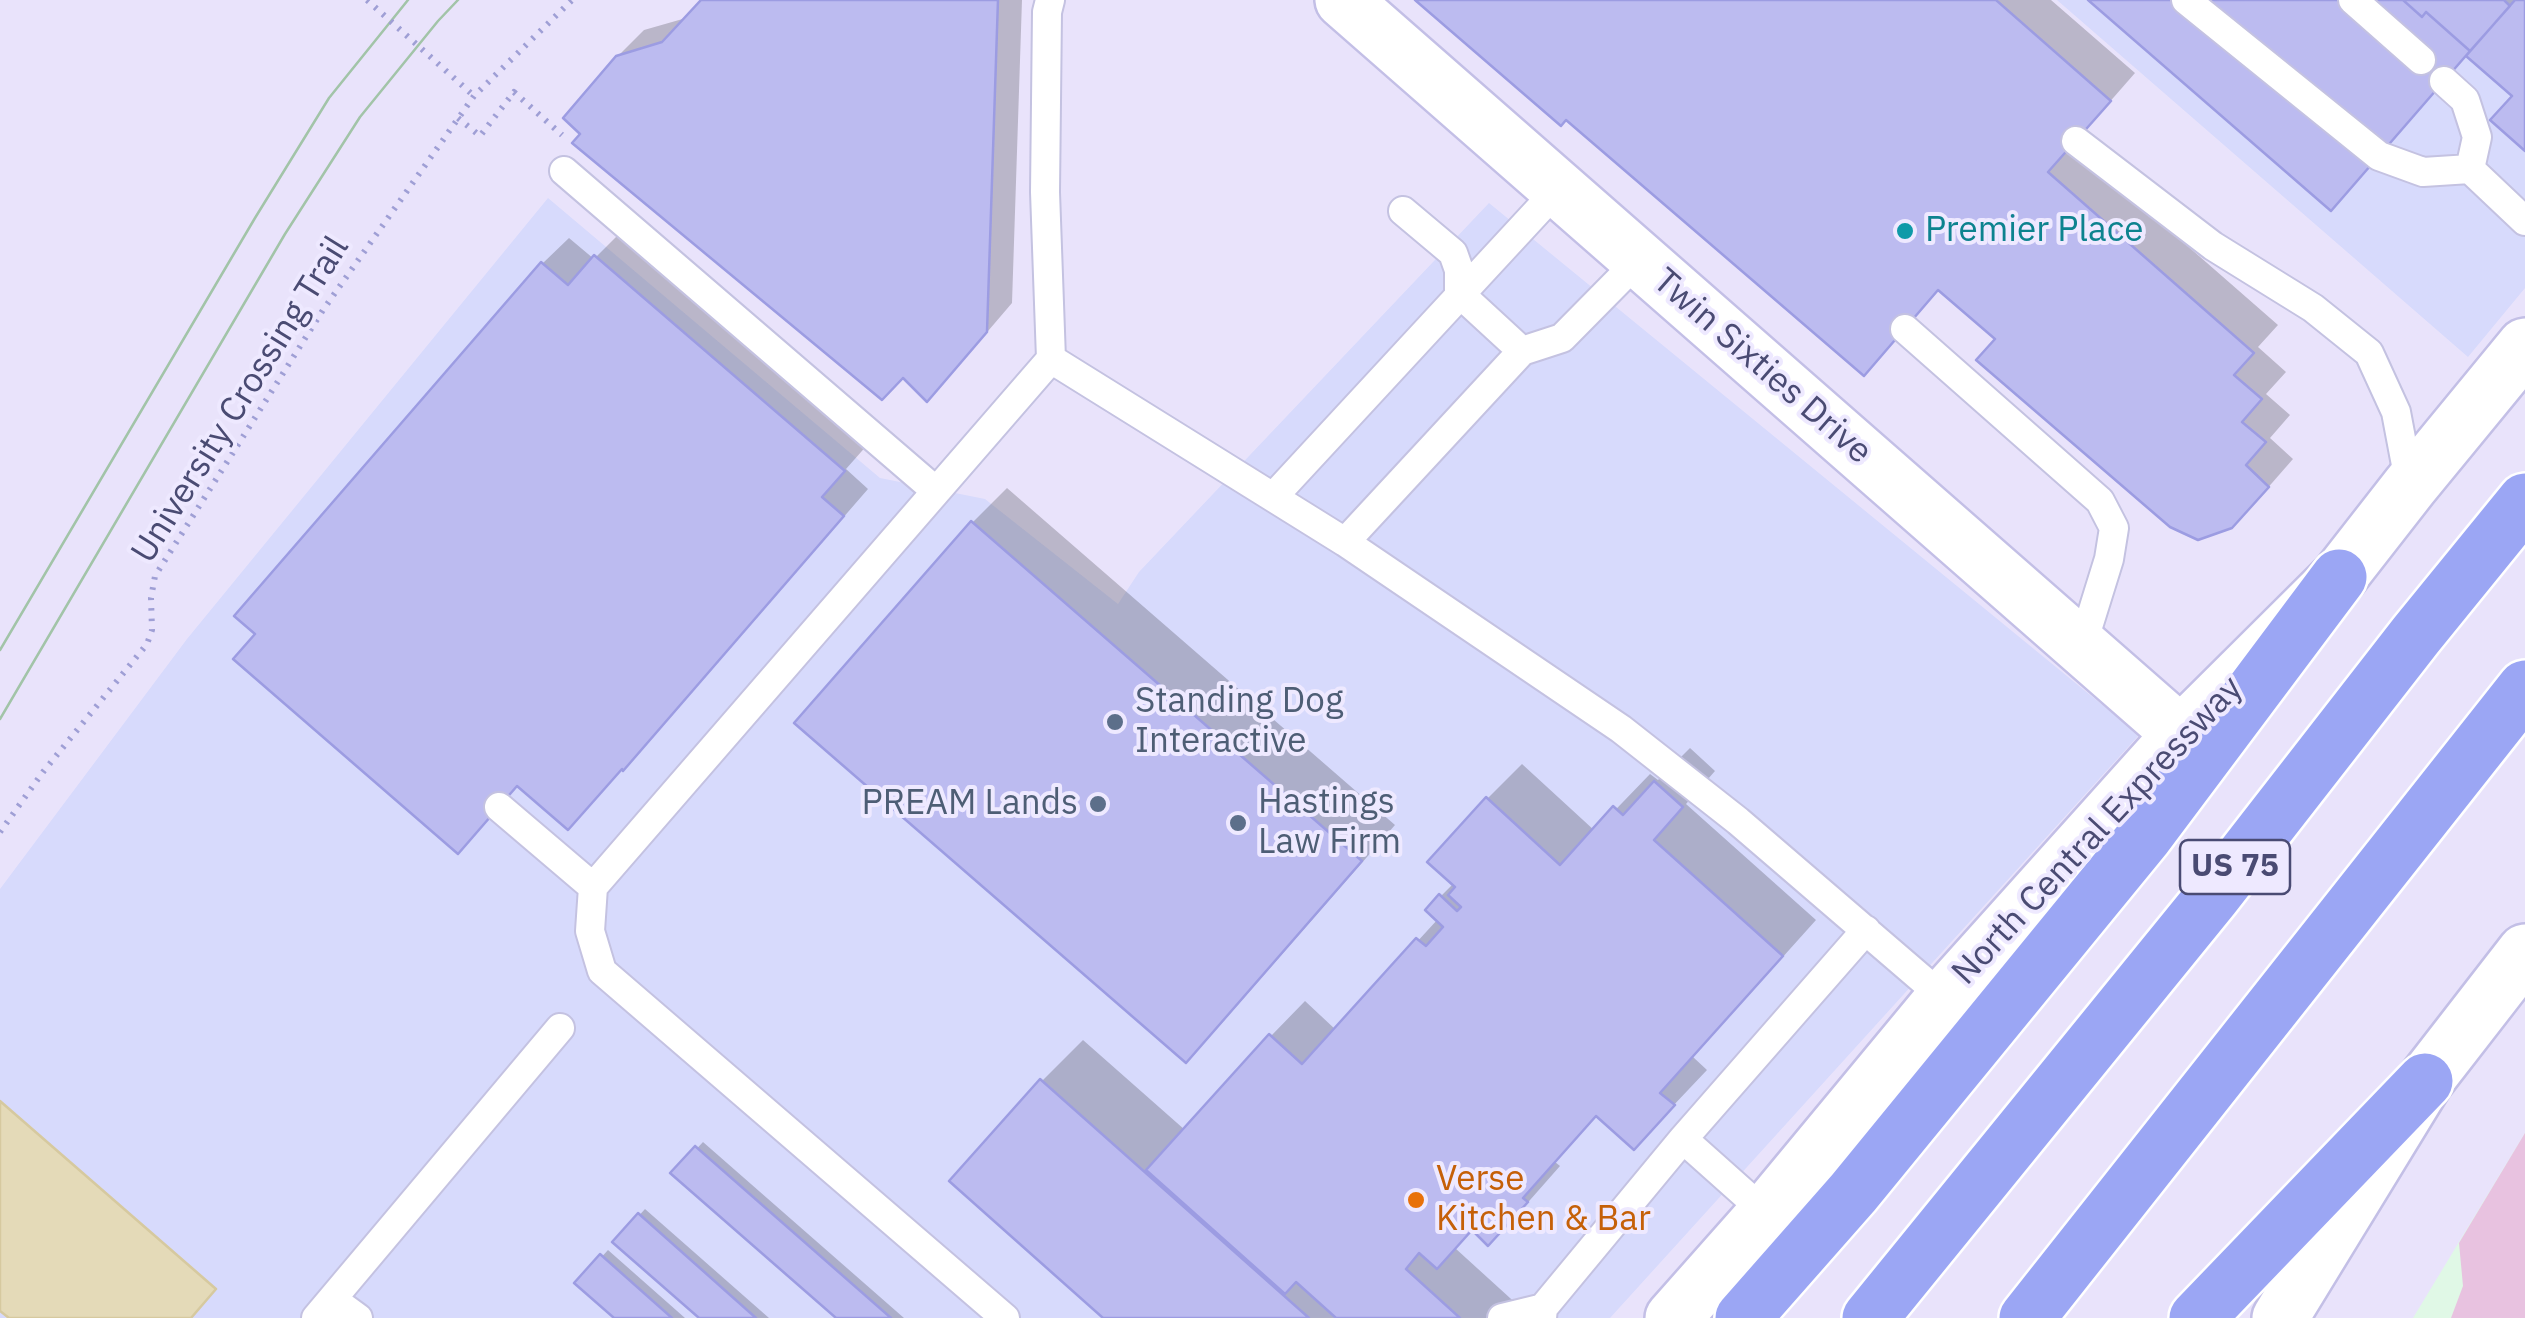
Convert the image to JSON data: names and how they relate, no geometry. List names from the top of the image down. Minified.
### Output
{"streets":{"highway":["US 75"],"main road":["Twin Sixties Drive","North Central Expressway"],"path":["University Crossing Trail"]},"crossings":[["Twin Sixties Drive","North Central Expressway"]],"places":["Premier Place","Standing Dog Interactive","PREAM Lands","Hastings Law Firm","Verse Kitchen & Bar"]}
